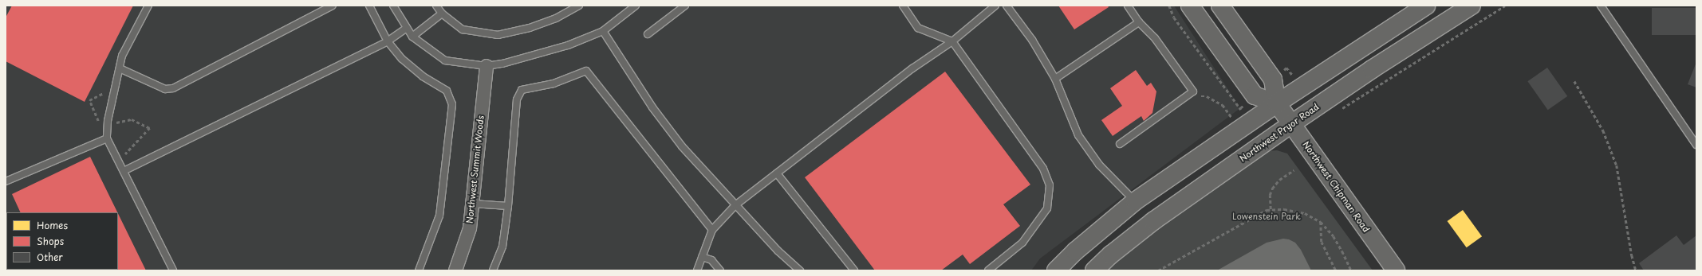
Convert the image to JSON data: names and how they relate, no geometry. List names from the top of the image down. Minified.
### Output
{"streets":{"main road":["Northwest Pryor Road","Northwest Chipman Road"],"street":["Northwest Summit Woods"]},"crossings":[["Northwest Pryor Road","Northwest Chipman Road"]],"parks":["Lowenstein Park"],"legend":["Homes","Shops","Other"]}
